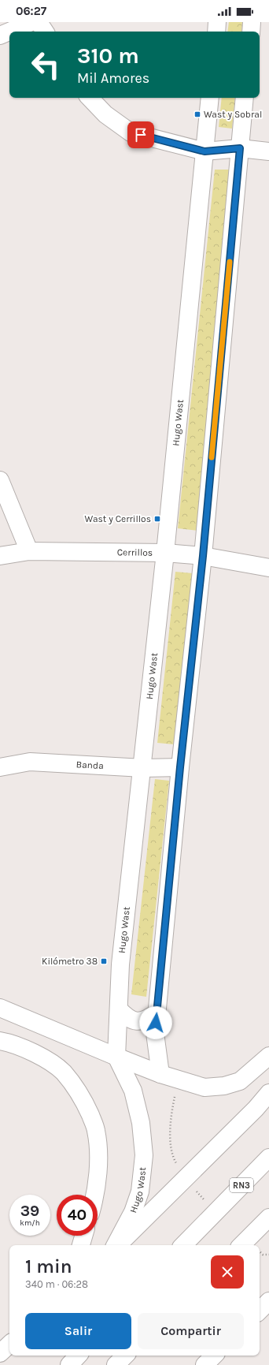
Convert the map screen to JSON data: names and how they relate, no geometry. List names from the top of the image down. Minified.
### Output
{"streets":{"main road":["Hugo Wast","Cerrillos","Banda","RN3"]},"crossings":[["Hugo Wast","Cerrillos"],["Hugo Wast","Banda"]],"places":{"transit":["Wast y Sobral","Wast y Cerrillos","Kilómetro 38"]},"page":{"status":"06:27","turn":["310 m","Mil Amores"],"speed":"39 km/h","limit":"40","heading":["1 min","340 m · 06:28"],"buttons":["Salir","Compartir"]}}
